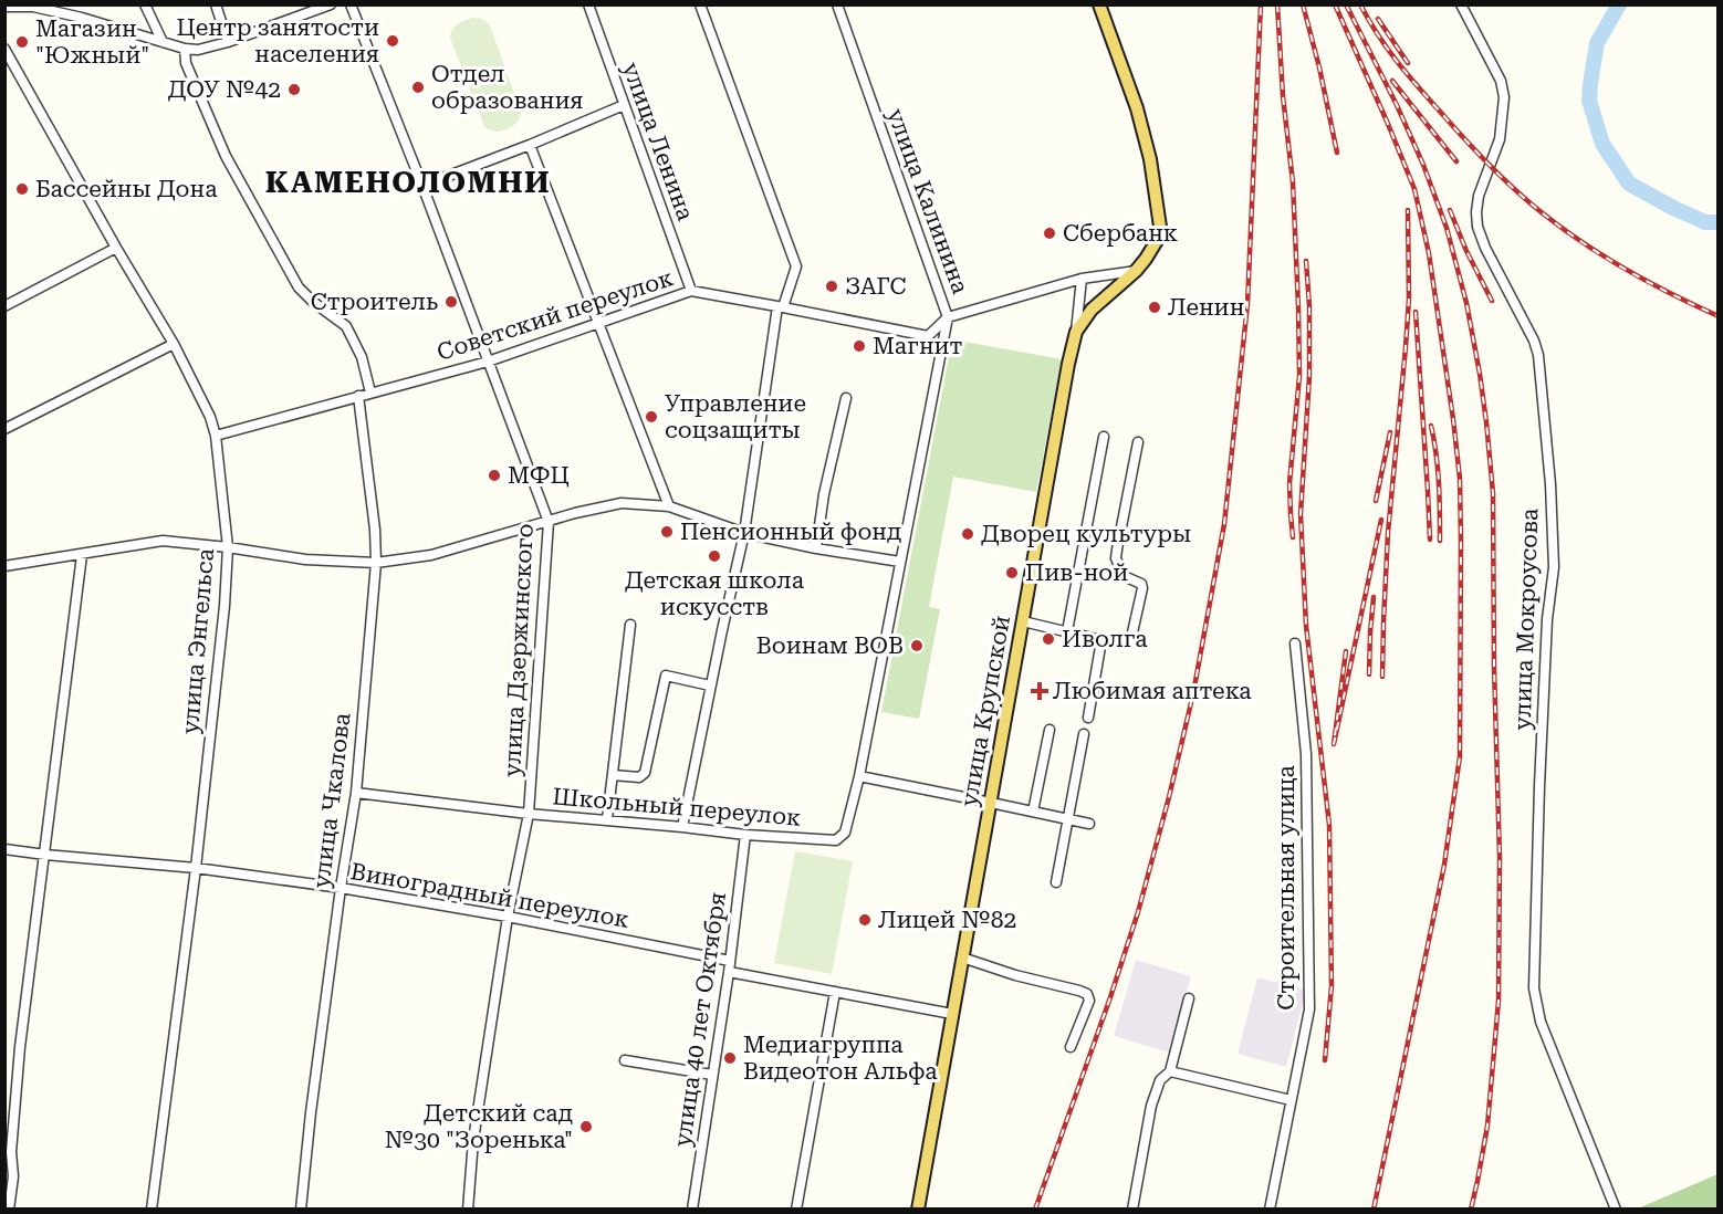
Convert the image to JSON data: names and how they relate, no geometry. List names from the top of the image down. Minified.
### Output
{"streets":{"main road":["улица Крупской"],"street":["улица Ленина","улица Калинина","Советский переулок","улица Мокроусова","улица Энгельса","улица Дзержинского","улица Чкалова","Школьный переулок","Строительная улица","Виноградный переулок","улица 40 лет Октября"]},"crossings":[["улица Ленина","Советский переулок"],["улица Калинина","Советский переулок"],["улица Калинина","Школьный переулок"],["Советский переулок","улица Энгельса"],["Советский переулок","улица Дзержинского"],["Советский переулок","улица Крупской"],["Советский переулок","улица Чкалова"],["улица Энгельса","Виноградный переулок"],["улица Дзержинского","Школьный переулок"],["улица Дзержинского","Виноградный переулок"],["улица Чкалова","Школьный переулок"],["улица Чкалова","Виноградный переулок"],["Школьный переулок","улица 40 лет Октября"],["Виноградный переулок","улица 40 лет Октября"]],"districts":["КАМЕНОЛОМНИ"],"places":{"other":["Центр занятости населения","Магазин \"Южный\"","Отдел образования","ДОУ №42","Бассейны Дона","Сбербанк","ЗАГС","Строитель","Ленин","Магнит","Управление соцзащиты","МФЦ","Пенсионный фонд","Дворец культуры","Детская школа искусств","Пив-ной","Иволга","Воинам ВОВ","Лицей №82","Медиагруппа Видеотон Альфа","Детский сад №30 \"Зоренька\""],"health":["Любимая аптека"]}}
